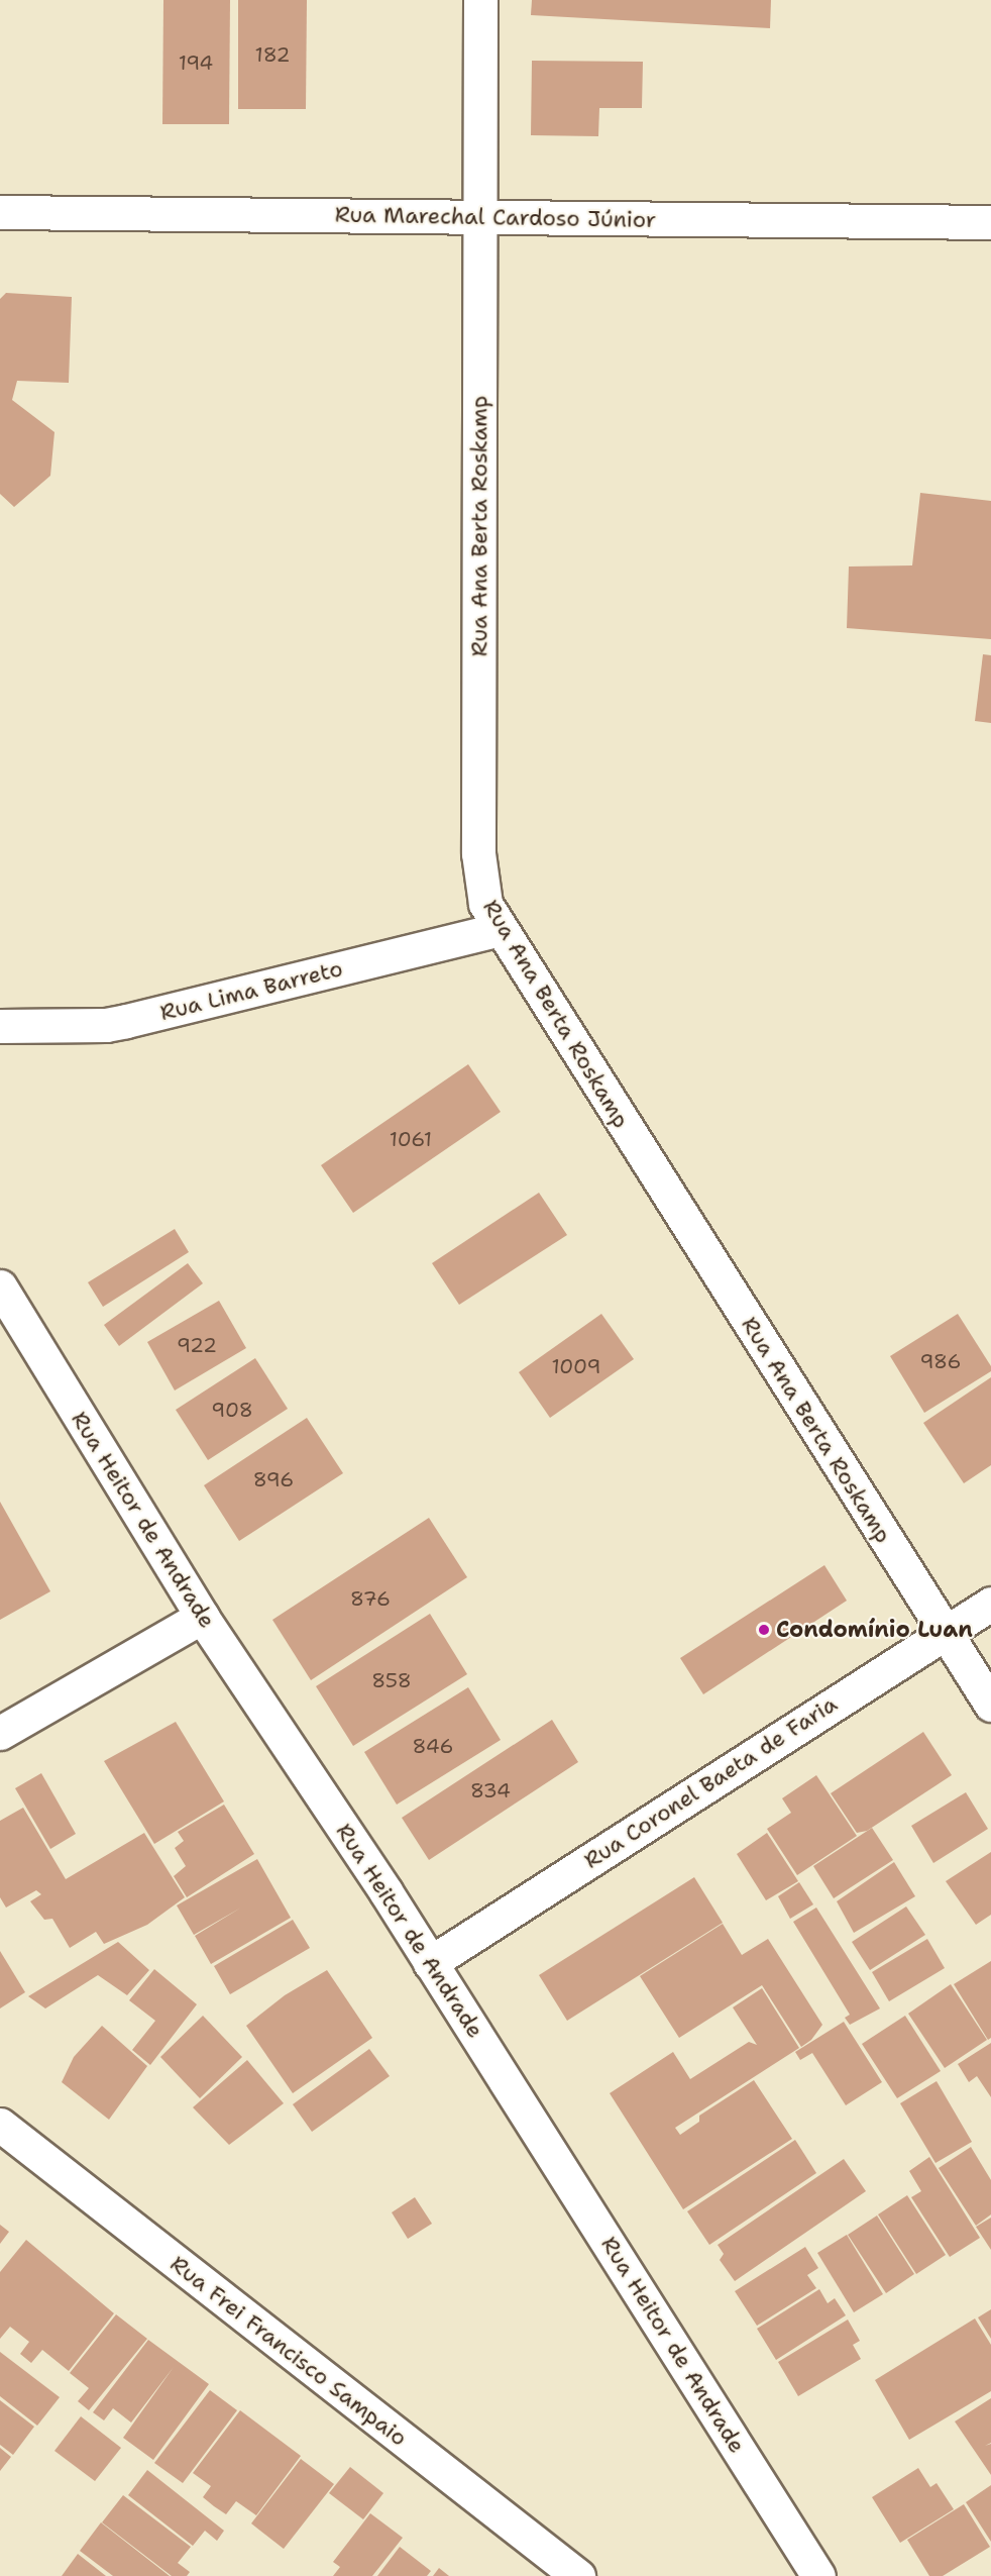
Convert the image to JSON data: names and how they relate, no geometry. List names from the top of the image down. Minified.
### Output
{"streets":{"street":["Rua Marechal Cardoso Júnior","Rua Ana Berta Roskamp","Rua Lima Barreto","Rua Heitor de Andrade","Rua Coronel Baeta de Faria","Rua Frei Francisco Sampaio"]},"crossings":[["Rua Marechal Cardoso Júnior","Rua Ana Berta Roskamp"],["Rua Ana Berta Roskamp","Rua Lima Barreto"],["Rua Ana Berta Roskamp","Rua Coronel Baeta de Faria"],["Rua Heitor de Andrade","Rua Coronel Baeta de Faria"]],"places":["Condomínio Luan"],"house_numbers":["182","194","1061","922","986","1009","908","896","876","858","846","834"]}
